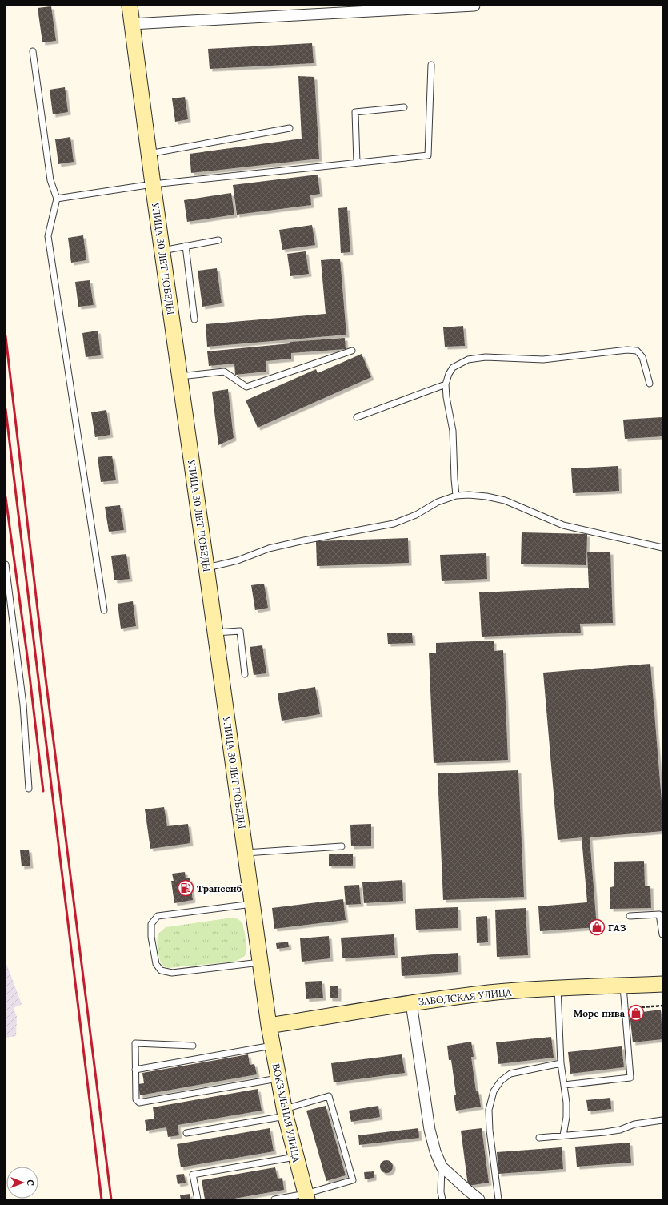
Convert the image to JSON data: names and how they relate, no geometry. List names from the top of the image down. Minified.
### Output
{"streets":{"main road":["УЛИЦА 30 ЛЕТ ПОБЕДЫ","ЗАВОДСКАЯ УЛИЦА","ВОКЗАЛЬНАЯ УЛИЦА"]},"crossings":[["УЛИЦА 30 ЛЕТ ПОБЕДЫ","ЗАВОДСКАЯ УЛИЦА"],["УЛИЦА 30 ЛЕТ ПОБЕДЫ","ВОКЗАЛЬНАЯ УЛИЦА"],["ЗАВОДСКАЯ УЛИЦА","ВОКЗАЛЬНАЯ УЛИЦА"]],"places":{"fuel station":["Транссиб"],"shop":["ГАЗ","Море пива"]},"north":"right"}
